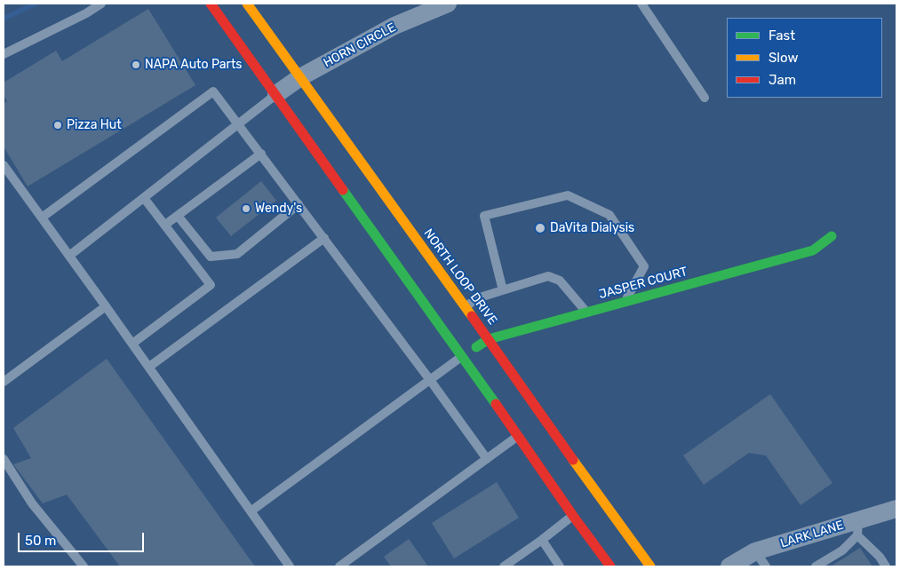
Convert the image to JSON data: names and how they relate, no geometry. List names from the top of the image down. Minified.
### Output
{"streets":{"main road":["NORTH LOOP DRIVE","JASPER COURT"],"street":["HORN CIRCLE","LARK LANE"]},"crossings":[["HORN CIRCLE","NORTH LOOP DRIVE"],["NORTH LOOP DRIVE","JASPER COURT"]],"places":["NAPA Auto Parts","Pizza Hut","Wendy's","DaVita Dialysis"],"legend":["Fast","Slow","Jam"],"scale_bar":"50 m"}
